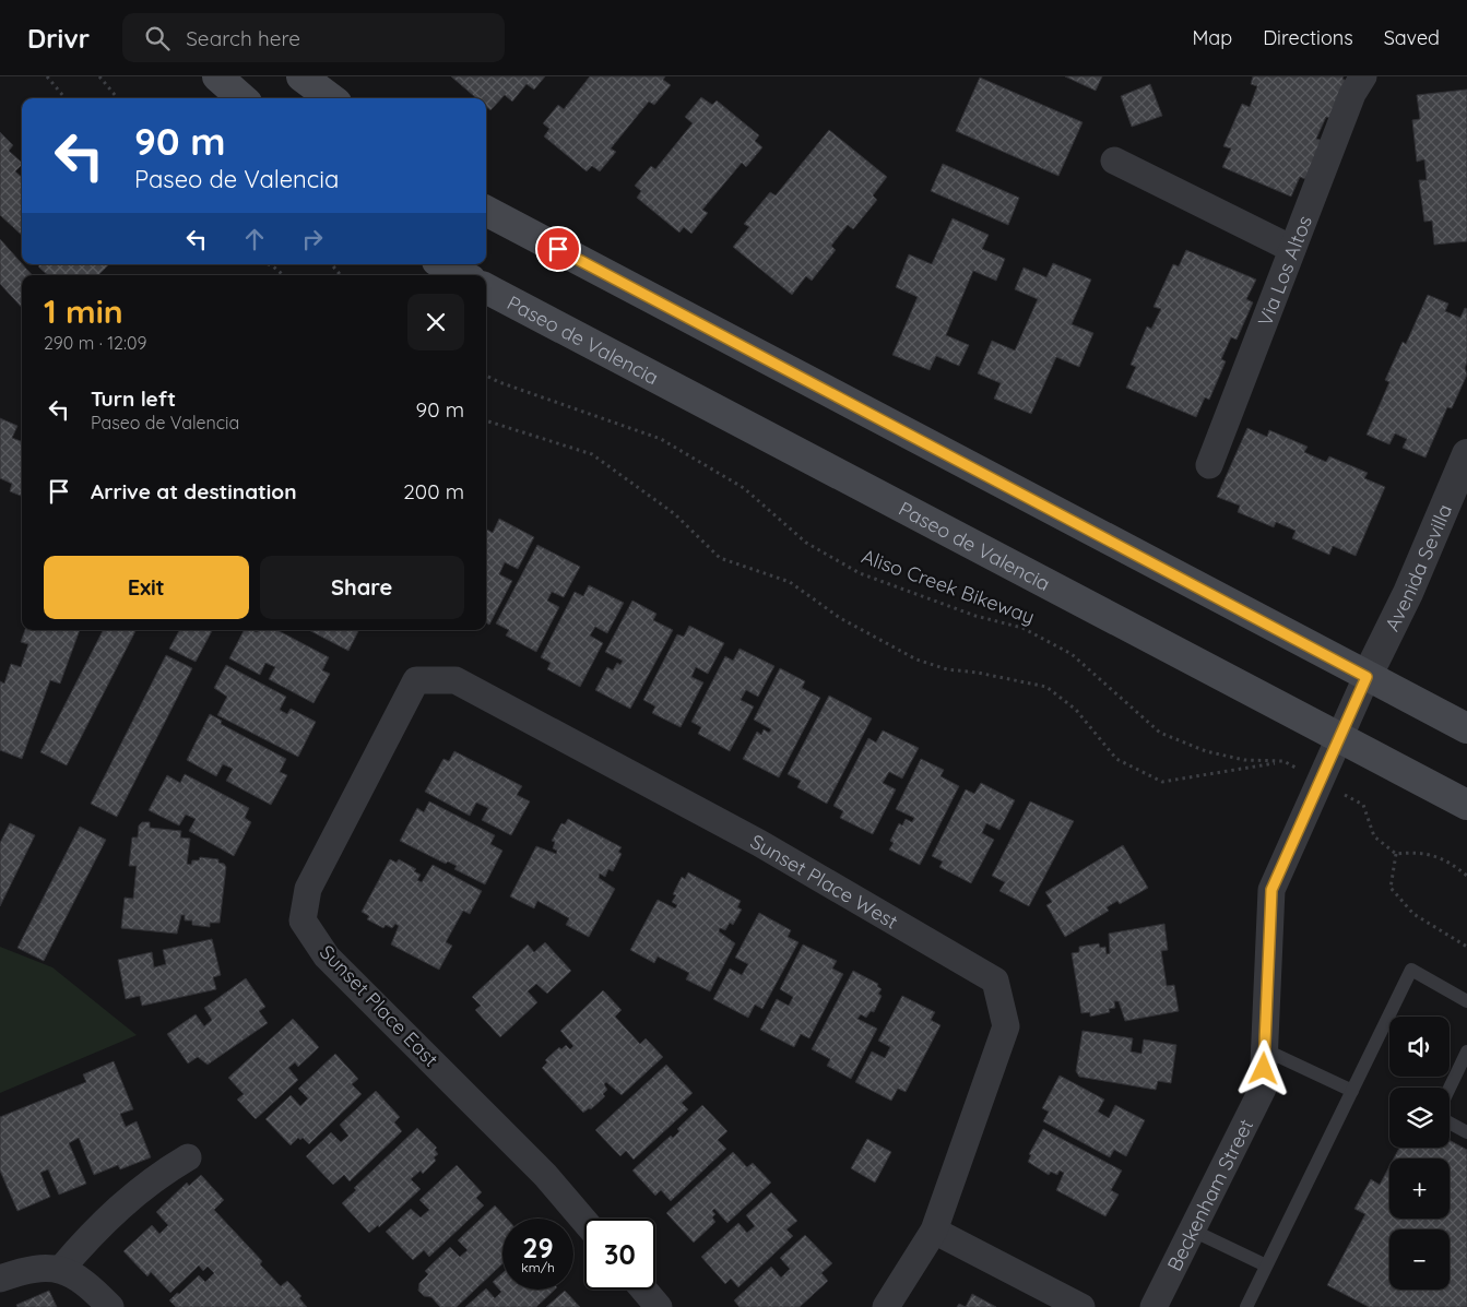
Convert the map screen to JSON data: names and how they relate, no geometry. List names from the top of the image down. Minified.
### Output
{"streets":{"main road":["Paseo de Valencia"],"street":["Via Los Altos","Avenida Sevilla","Sunset Place West","Sunset Place East","Beckenham Street"],"path":["Aliso Creek Bikeway"]},"crossings":[["Paseo de Valencia","Beckenham Street"],["Avenida Sevilla","Beckenham Street"],["Aliso Creek Bikeway","Beckenham Street"],["Sunset Place West","Sunset Place East"]],"page":{"header":"Drivr","search":"Search here","nav":["Map","Directions","Saved"],"turn":["90 m","Paseo de Valencia"],"heading":["1 min","290 m · 12:09"],"list":[{"name":"Turn left","note":"Paseo de Valencia","value":"90 m"},{"name":"Arrive at destination","value":"200 m"}],"buttons":["Exit","Share"],"map_buttons":["+","−"],"speed":"29 km/h","limit":"30"}}
